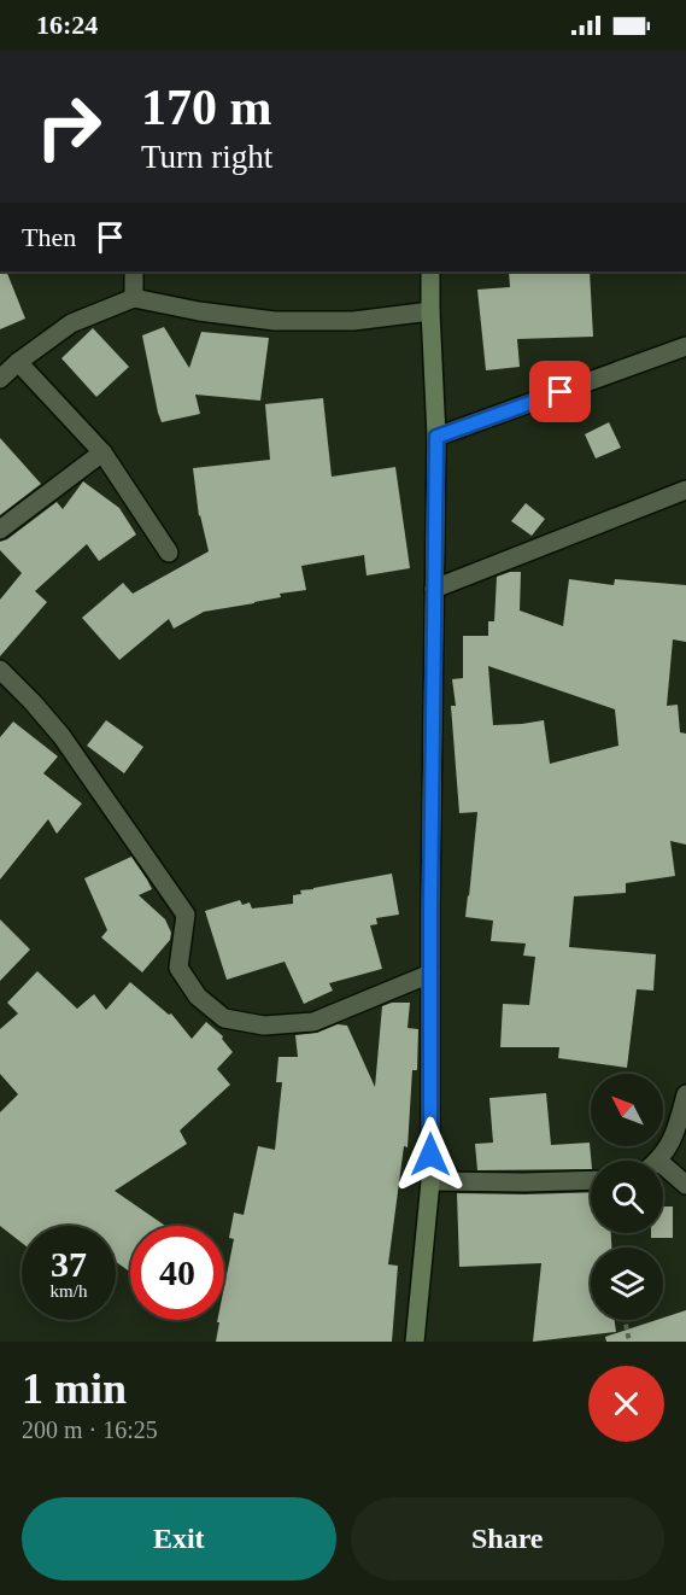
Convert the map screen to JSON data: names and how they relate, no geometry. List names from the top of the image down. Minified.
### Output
{"north":"top left","page":{"status":"16:24","turn":["170 m","Turn right"],"then":"Then","speed":"37 km/h","limit":"40","heading":["1 min","200 m · 16:25"],"buttons":["Exit","Share"]}}
